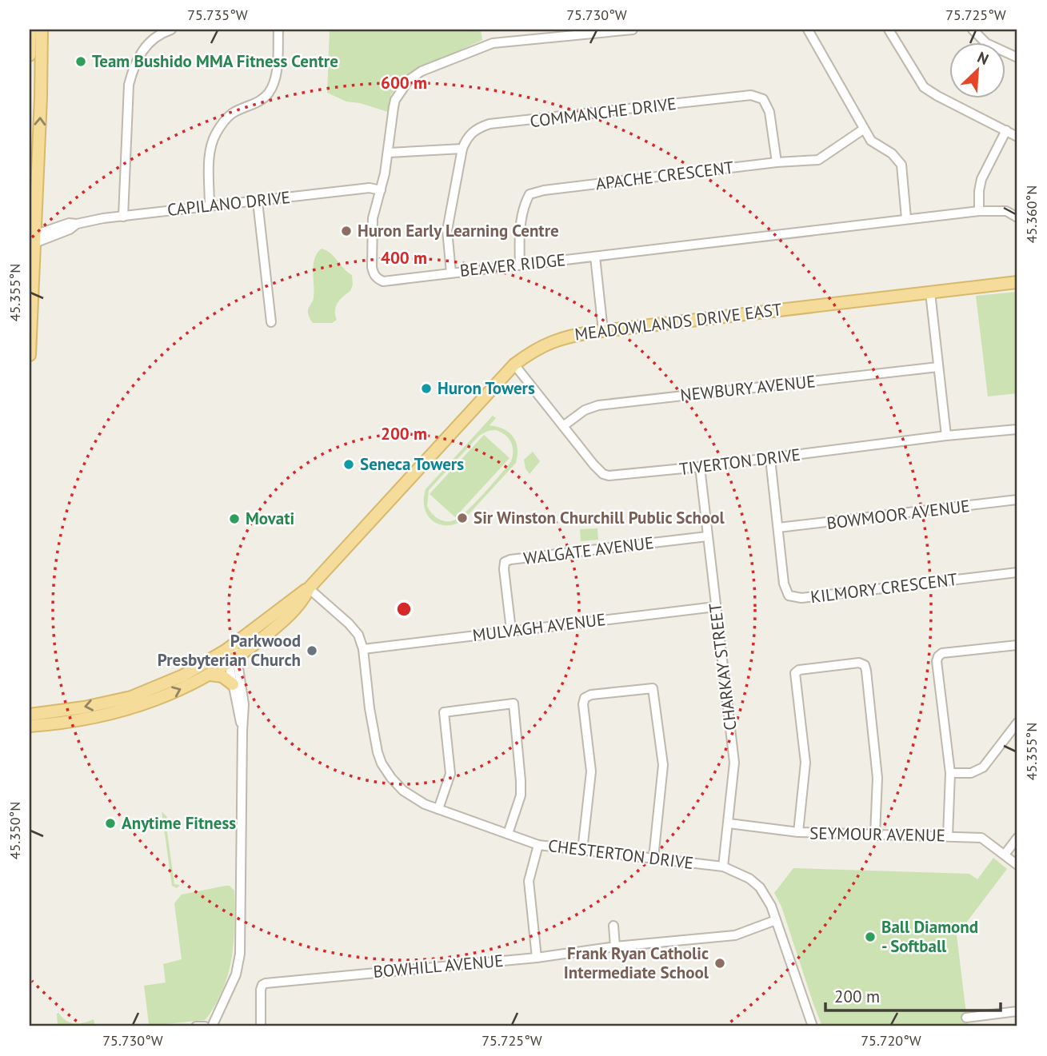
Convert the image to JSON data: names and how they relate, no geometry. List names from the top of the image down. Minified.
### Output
{"streets":{"main road":["MEADOWLANDS DRIVE EAST"],"street":["COMMANCHE DRIVE","APACHE CRESCENT","CAPILANO DRIVE","BEAVER RIDGE","NEWBURY AVENUE","TIVERTON DRIVE","BOWMOOR AVENUE","WALGATE AVENUE","KILMORY CRESCENT","MULVAGH AVENUE","CHARKAY STREET","SEYMOUR AVENUE","CHESTERTON DRIVE","BOWHILL AVENUE"]},"crossings":[["COMMANCHE DRIVE","APACHE CRESCENT"],["APACHE CRESCENT","BEAVER RIDGE"],["CAPILANO DRIVE","BEAVER RIDGE"],["MEADOWLANDS DRIVE EAST","TIVERTON DRIVE"],["MEADOWLANDS DRIVE EAST","CHESTERTON DRIVE"],["NEWBURY AVENUE","TIVERTON DRIVE"],["TIVERTON DRIVE","KILMORY CRESCENT"],["TIVERTON DRIVE","CHARKAY STREET"],["BOWMOOR AVENUE","KILMORY CRESCENT"],["WALGATE AVENUE","MULVAGH AVENUE"],["WALGATE AVENUE","CHARKAY STREET"],["MULVAGH AVENUE","CHARKAY STREET"],["MULVAGH AVENUE","CHESTERTON DRIVE"],["CHARKAY STREET","SEYMOUR AVENUE"],["CHARKAY STREET","CHESTERTON DRIVE"],["CHESTERTON DRIVE","BOWHILL AVENUE"]],"places":["Team Bushido MMA Fitness Centre","Huron Early Learning Centre","Huron Towers","Seneca Towers","Sir Winston Churchill Public School","Movati","Parkwood Presbyterian Church","Anytime Fitness","Ball Diamond - Softball","Frank Ryan Catholic Intermediate School"],"scale_bar":"200 m","north":"top right","coordinates":["75.735°W","75.730°W","75.725°W","45.360°N","45.355°N","45.350°N","75.720°W"],"rings":["600 m","400 m","200 m"]}
